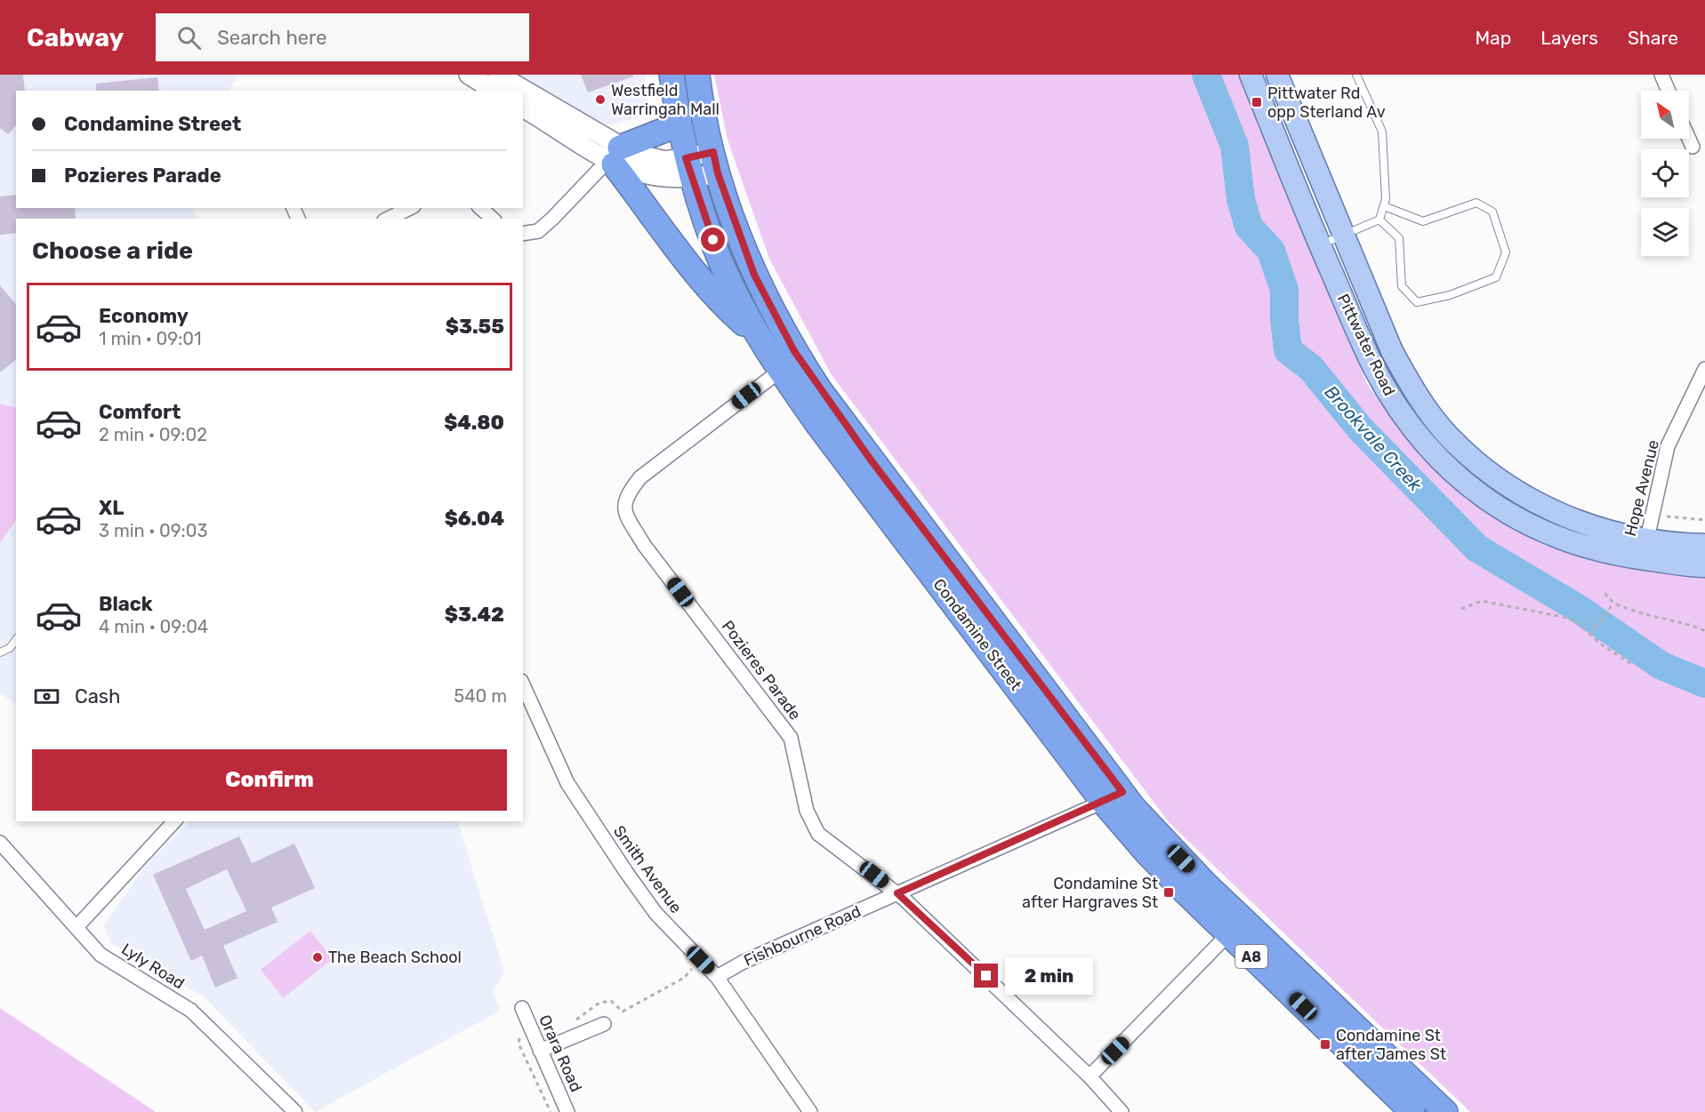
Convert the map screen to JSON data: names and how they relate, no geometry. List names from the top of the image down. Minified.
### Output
{"streets":{"highway":["Condamine Street","A8"],"main road":["Pittwater Road"],"street":["Hope Avenue","Pozieres Parade","Smith Avenue","Fishbourne Road","Lyly Road","Orara Road"]},"crossings":[["Pittwater Road","Hope Avenue"],["Condamine Street","Pozieres Parade"],["Condamine Street","Fishbourne Road"],["Pozieres Parade","Fishbourne Road"],["Smith Avenue","Fishbourne Road"],["Smith Avenue","Orara Road"]],"water":["Brookvale Creek"],"places":{"other":["Westfield Warringah Mall","The Beach School"],"transit":["Pittwater Rd opp Sterland Av","Condamine St after Hargraves St","Condamine St after James St"]},"north":"top left","page":{"header":"Cabway","search":"Search here","nav":["Map","Layers","Share"],"banner":["Condamine Street","Pozieres Parade"],"heading":"Choose a ride","list":[{"name":"Economy","note":"1 min · 09:01","value":"$3.55"},{"name":"Comfort","note":"2 min · 09:02","value":"$4.80"},{"name":"XL","note":"3 min · 09:03","value":"$6.04"},{"name":"Black","note":"4 min · 09:04","value":"$3.42"}],"pay":["Cash","540 m"],"buttons":"Confirm","bubble":"2 min"}}
